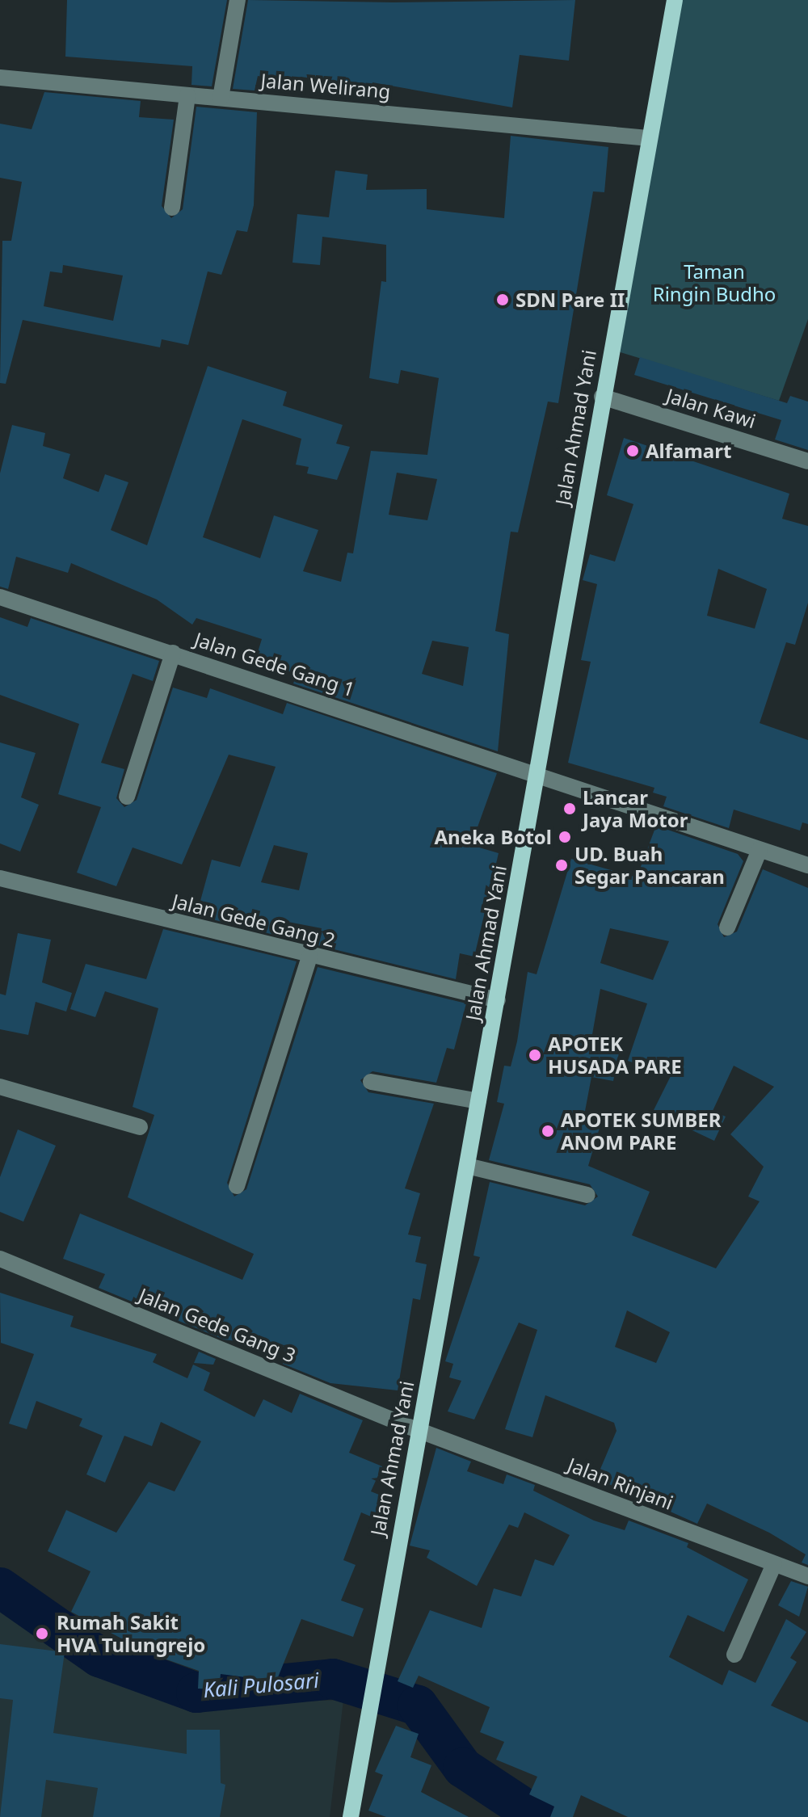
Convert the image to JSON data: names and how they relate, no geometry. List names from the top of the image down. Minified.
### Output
{"streets":{"main road":["Jalan Ahmad Yani"],"street":["Jalan Welirang","Jalan Kawi","Jalan Gede Gang 1","Jalan Gede Gang 2","Jalan Gede Gang 3","Jalan Rinjani"]},"crossings":[["Jalan Welirang","Jalan Ahmad Yani"],["Jalan Kawi","Jalan Ahmad Yani"],["Jalan Ahmad Yani","Jalan Gede Gang 1"],["Jalan Ahmad Yani","Jalan Gede Gang 2"],["Jalan Ahmad Yani","Jalan Gede Gang 3"],["Jalan Ahmad Yani","Jalan Rinjani"],["Jalan Gede Gang 3","Jalan Rinjani"]],"water":["Kali Pulosari"],"parks":["Taman Ringin Budho"],"places":["SDN Pare II","Alfamart","Lancar Jaya Motor","Aneka Botol","UD. Buah Segar Pancaran","APOTEK HUSADA PARE","APOTEK SUMBER ANOM PARE","Rumah Sakit HVA Tulungrejo"]}
